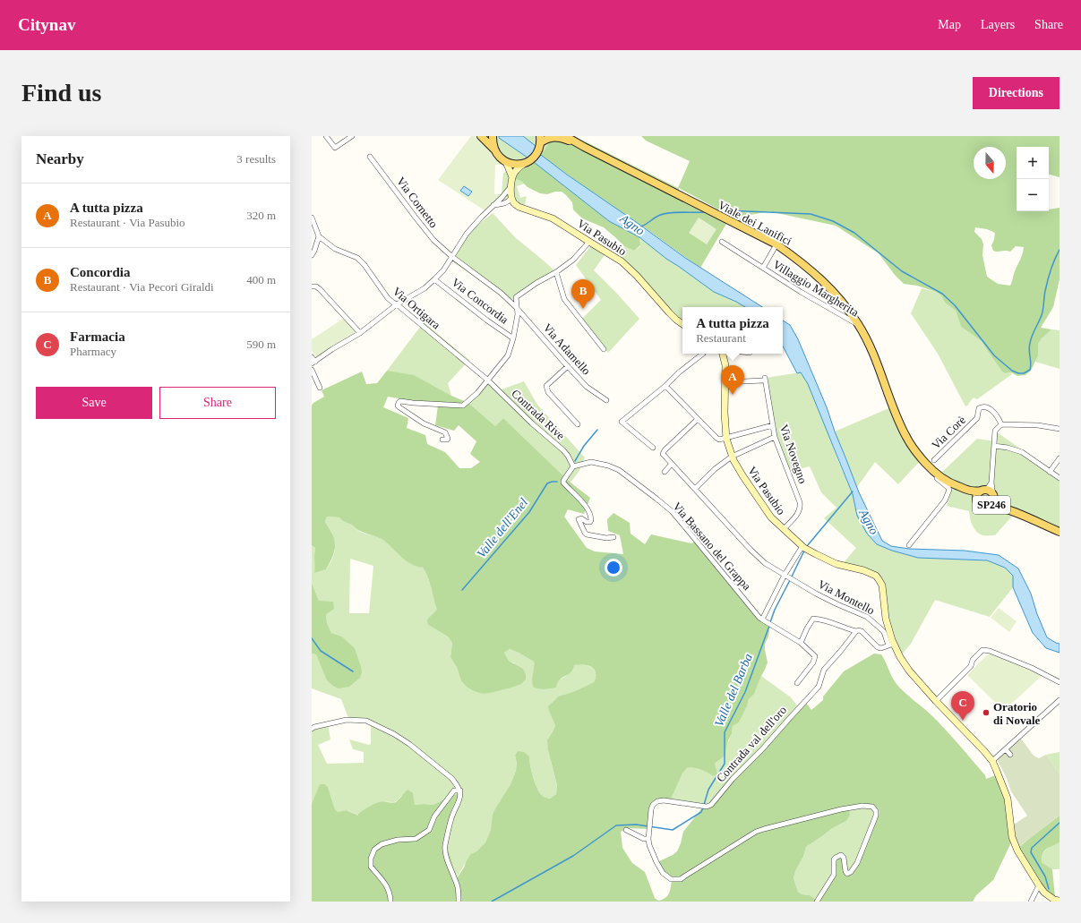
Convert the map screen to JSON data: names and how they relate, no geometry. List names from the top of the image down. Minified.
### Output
{"streets":{"main road":["Viale dei Lanifici","Via Pasubio","SP246"],"street":["Via Cornetto","Villaggio Margherita","Via Concordia","Via Ortigara","Via Adamello","Contrada Rive","Via Corè","Via Novegno","Via Bassano del Grappa","Via Montello","Contrada val dell'oro"]},"crossings":[["Via Cornetto","Via Concordia"],["Via Cornetto","Via Adamello"],["Viale dei Lanifici","Villaggio Margherita"],["Viale dei Lanifici","SP246"],["Via Pasubio","Via Concordia"],["Via Pasubio","Via Novegno"],["Via Pasubio","Via Montello"],["Via Concordia","Via Ortigara"],["Via Concordia","Via Adamello"],["Via Concordia","Contrada Rive"],["Via Ortigara","Contrada Rive"],["Contrada Rive","Via Bassano del Grappa"]],"water":["Agno","Valle dell'Enel","Valle del Barba"],"places":["Oratorio di Novale"],"north":"bottom","page":{"header":"Citynav","nav":["Map","Layers","Share"],"buttons":["Directions",["Save","Share"]],"title":"Find us","heading":["Nearby","3 results"],"map_buttons":["+","−"],"list":[{"mark":"A","name":"A tutta pizza","note":"Restaurant · Via Pasubio","value":"320 m"},{"mark":"B","name":"Concordia","note":"Restaurant · Via Pecori Giraldi","value":"400 m"},{"mark":"C","name":"Farmacia","note":"Pharmacy","value":"590 m"}],"pins":["B","A","C"],"popup":["A tutta pizza","Restaurant"]}}
